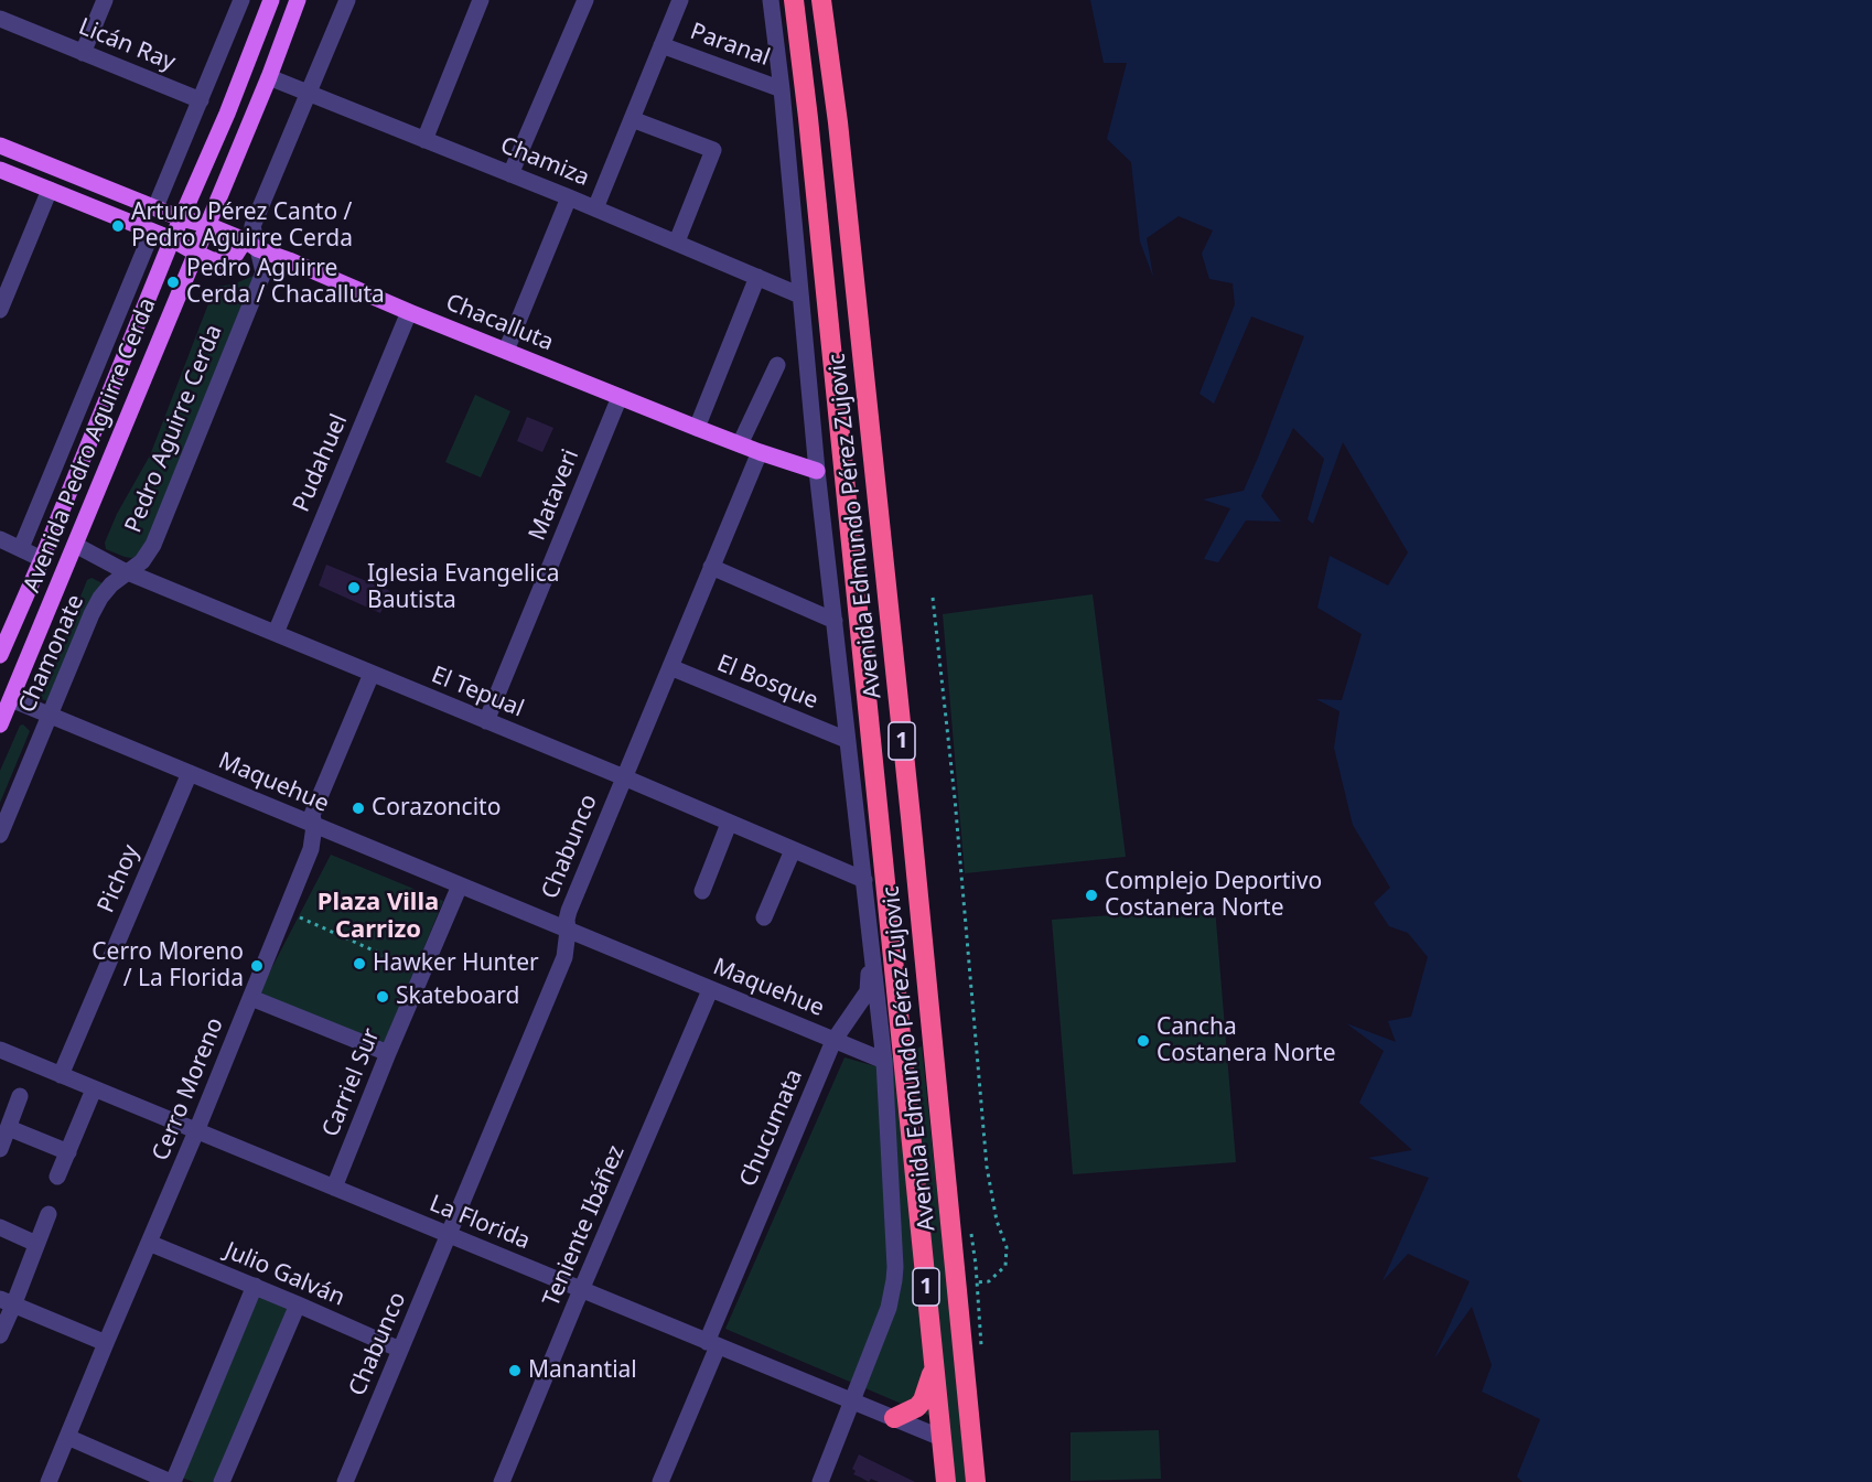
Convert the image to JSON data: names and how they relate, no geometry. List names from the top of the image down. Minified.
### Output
{"streets":{"highway":["Avenida Edmundo Pérez Zujovic","1"],"main road":["Chacalluta","Avenida Pedro Aguirre Cerda"],"street":["Licán Ray","Paranal","Chamiza","Pedro Aguirre Cerda","Pudahuel","Mataveri","Chamonate","El Bosque","El Tepual","Maquehue","Chabunco","Pichoy","Carriel Sur","Cerro Moreno","Chucumata","La Florida","Teniente Ibáñez","Julio Galván"]},"crossings":[["Paranal","Avenida Edmundo Pérez Zujovic"],["Chamiza","Pedro Aguirre Cerda"],["Chamiza","Avenida Pedro Aguirre Cerda"],["Chamiza","Avenida Edmundo Pérez Zujovic"],["Chacalluta","Pedro Aguirre Cerda"],["Chacalluta","Avenida Pedro Aguirre Cerda"],["Chacalluta","Pudahuel"],["Chacalluta","Mataveri"],["Chacalluta","Avenida Edmundo Pérez Zujovic"],["Chacalluta","Chabunco"],["Pedro Aguirre Cerda","Chamonate"],["Pedro Aguirre Cerda","El Tepual"],["Avenida Pedro Aguirre Cerda","El Tepual"],["Avenida Pedro Aguirre Cerda","Maquehue"],["Pudahuel","El Tepual"],["Mataveri","El Tepual"],["Avenida Edmundo Pérez Zujovic","El Bosque"],["Avenida Edmundo Pérez Zujovic","El Tepual"],["Avenida Edmundo Pérez Zujovic","Maquehue"],["Avenida Edmundo Pérez Zujovic","Chucumata"],["Avenida Edmundo Pérez Zujovic","La Florida"],["Chamonate","El Tepual"],["Chamonate","Maquehue"],["El Bosque","Chabunco"],["El Tepual","Chabunco"],["El Tepual","Cerro Moreno"],["Maquehue","Chabunco"],["Maquehue","Pichoy"],["Maquehue","Carriel Sur"],["Maquehue","Cerro Moreno"],["Maquehue","Chucumata"],["Maquehue","Teniente Ibáñez"],["Chabunco","La Florida"],["Chabunco","Julio Galván"],["Pichoy","La Florida"],["Carriel Sur","La Florida"],["Cerro Moreno","La Florida"],["Cerro Moreno","Julio Galván"],["Chucumata","La Florida"],["La Florida","Teniente Ibáñez"]],"districts":["Plaza Villa Carrizo"],"places":["Arturo Pérez Canto / Pedro Aguirre Cerda","Pedro Aguirre Cerda / Chacalluta","Iglesia Evangelica Bautista","Corazoncito","Complejo Deportivo Costanera Norte","Hawker Hunter","Cerro Moreno / La Florida","Skateboard","Cancha Costanera Norte","Manantial"]}
